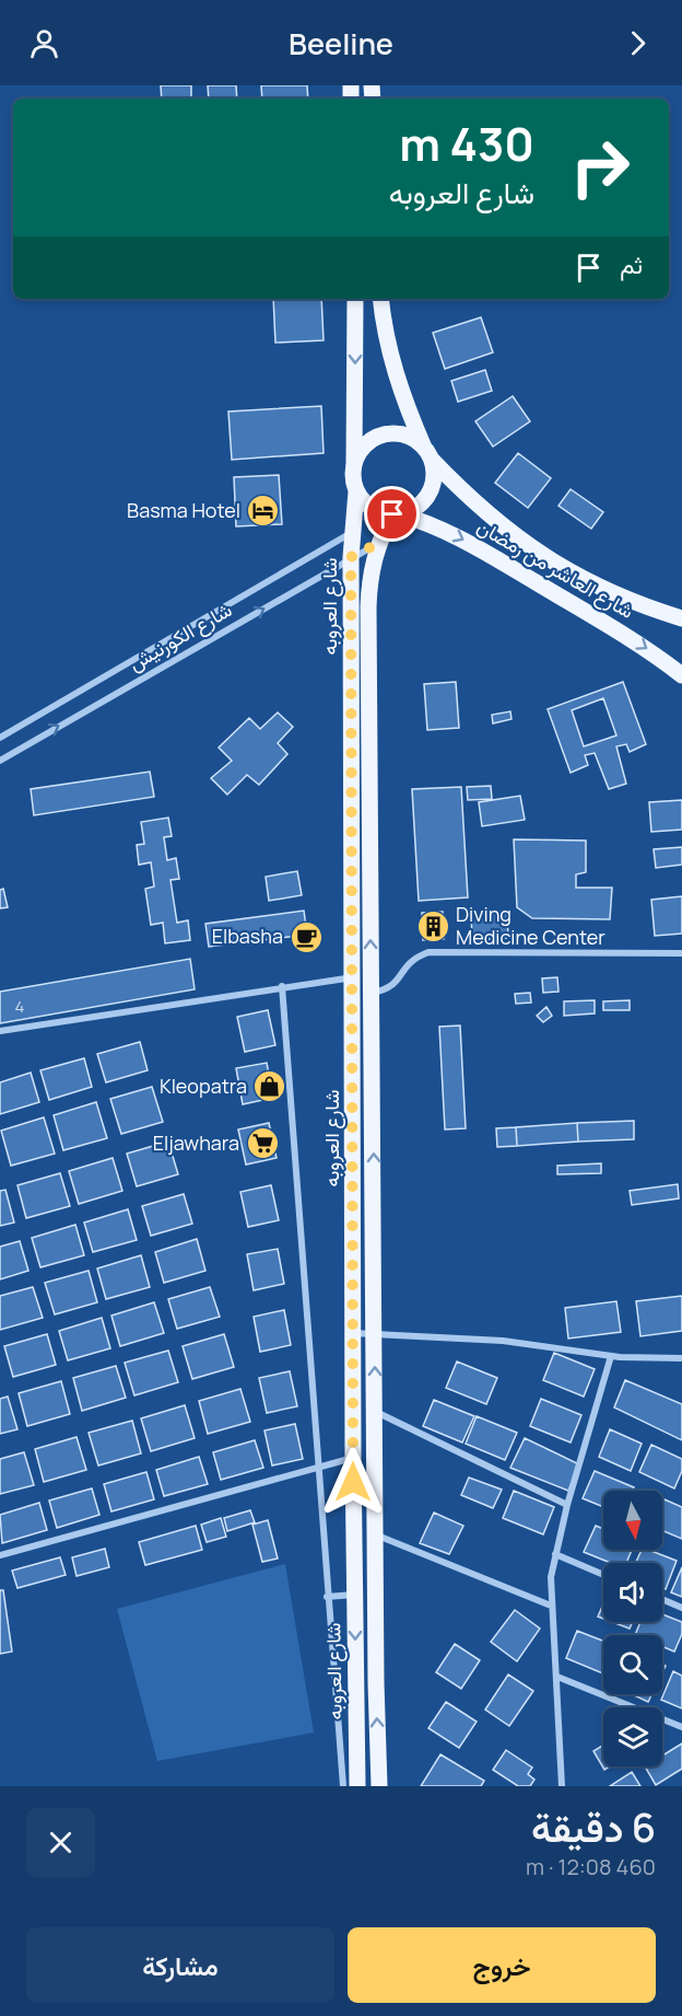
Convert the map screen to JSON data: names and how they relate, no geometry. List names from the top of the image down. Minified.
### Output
{"streets":{"main road":["شارع العاشر من رمضان","شارع العروبه"],"street":["شارع الكورنيش"]},"crossings":[["شارع العاشر من رمضان","شارع العروبه"],["شارع العروبه","شارع الكورنيش"]],"places":{"hotel":["Basma Hotel"],"building":["Diving Medicine Center"],"cafe":["Elbasha"],"shop":["Kleopatra"],"supermarket":["Eljawhara"]},"house_numbers":["4"],"north":"bottom","page":{"header":"Beeline","turn":["430 m","شارع العروبه"],"then":"ثم","heading":["6 دقيقة","460 m · 12:08"],"buttons":["خروج","مشاركة"]}}
